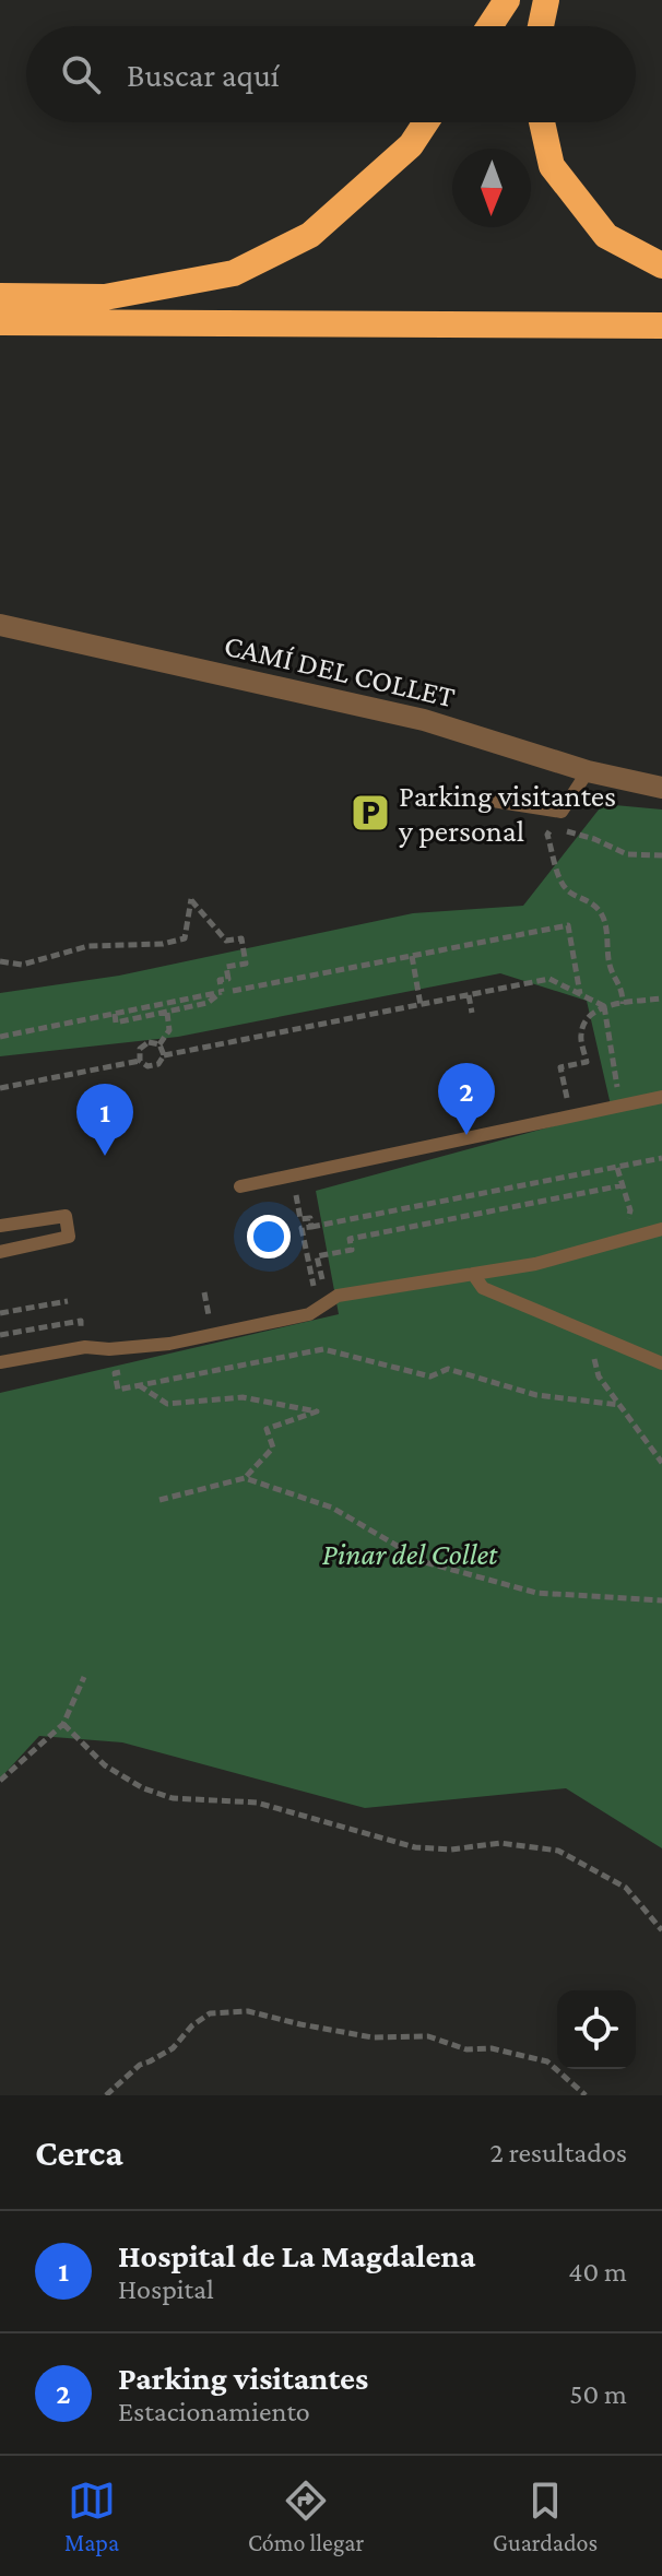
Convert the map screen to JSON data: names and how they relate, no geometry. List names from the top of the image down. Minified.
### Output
{"streets":{"street":["CAMÍ DEL COLLET"]},"parks":["Pinar del Collet"],"places":{"parking":["Parking visitantes y personal"]},"north":"bottom","page":{"search":"Buscar aquí","pins":["2","1"],"heading":["Cerca","2 resultados"],"list":[{"mark":"1","name":"Hospital de La Magdalena","note":"Hospital","value":"40 m"},{"mark":"2","name":"Parking visitantes","note":"Estacionamiento","value":"50 m"}],"nav":["Mapa","Cómo llegar","Guardados"]}}
